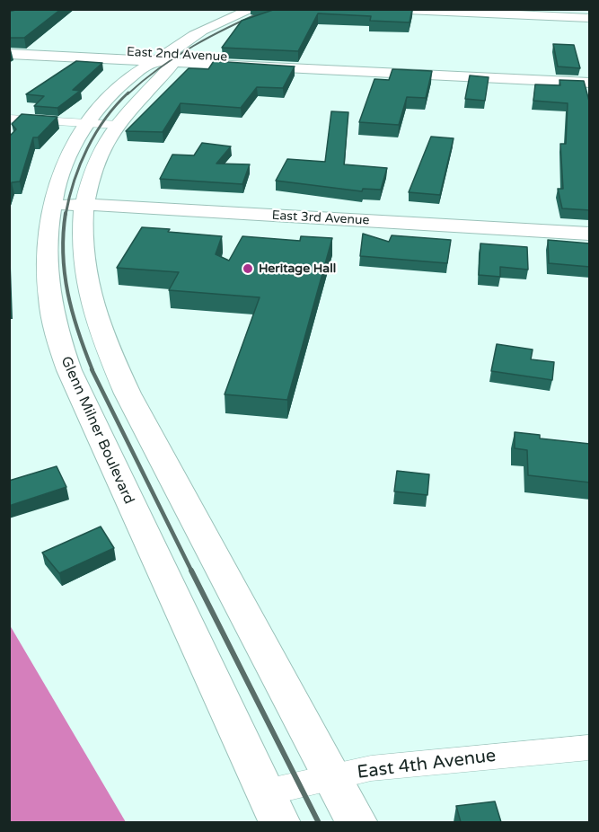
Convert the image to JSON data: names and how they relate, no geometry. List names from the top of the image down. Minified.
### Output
{"streets":{"street":["East 2nd Avenue","East 3rd Avenue","Glenn Milner Boulevard","East 4th Avenue"]},"crossings":[["East 2nd Avenue","Glenn Milner Boulevard"],["East 3rd Avenue","Glenn Milner Boulevard"],["Glenn Milner Boulevard","East 4th Avenue"]],"places":["Heritage Hall"]}
